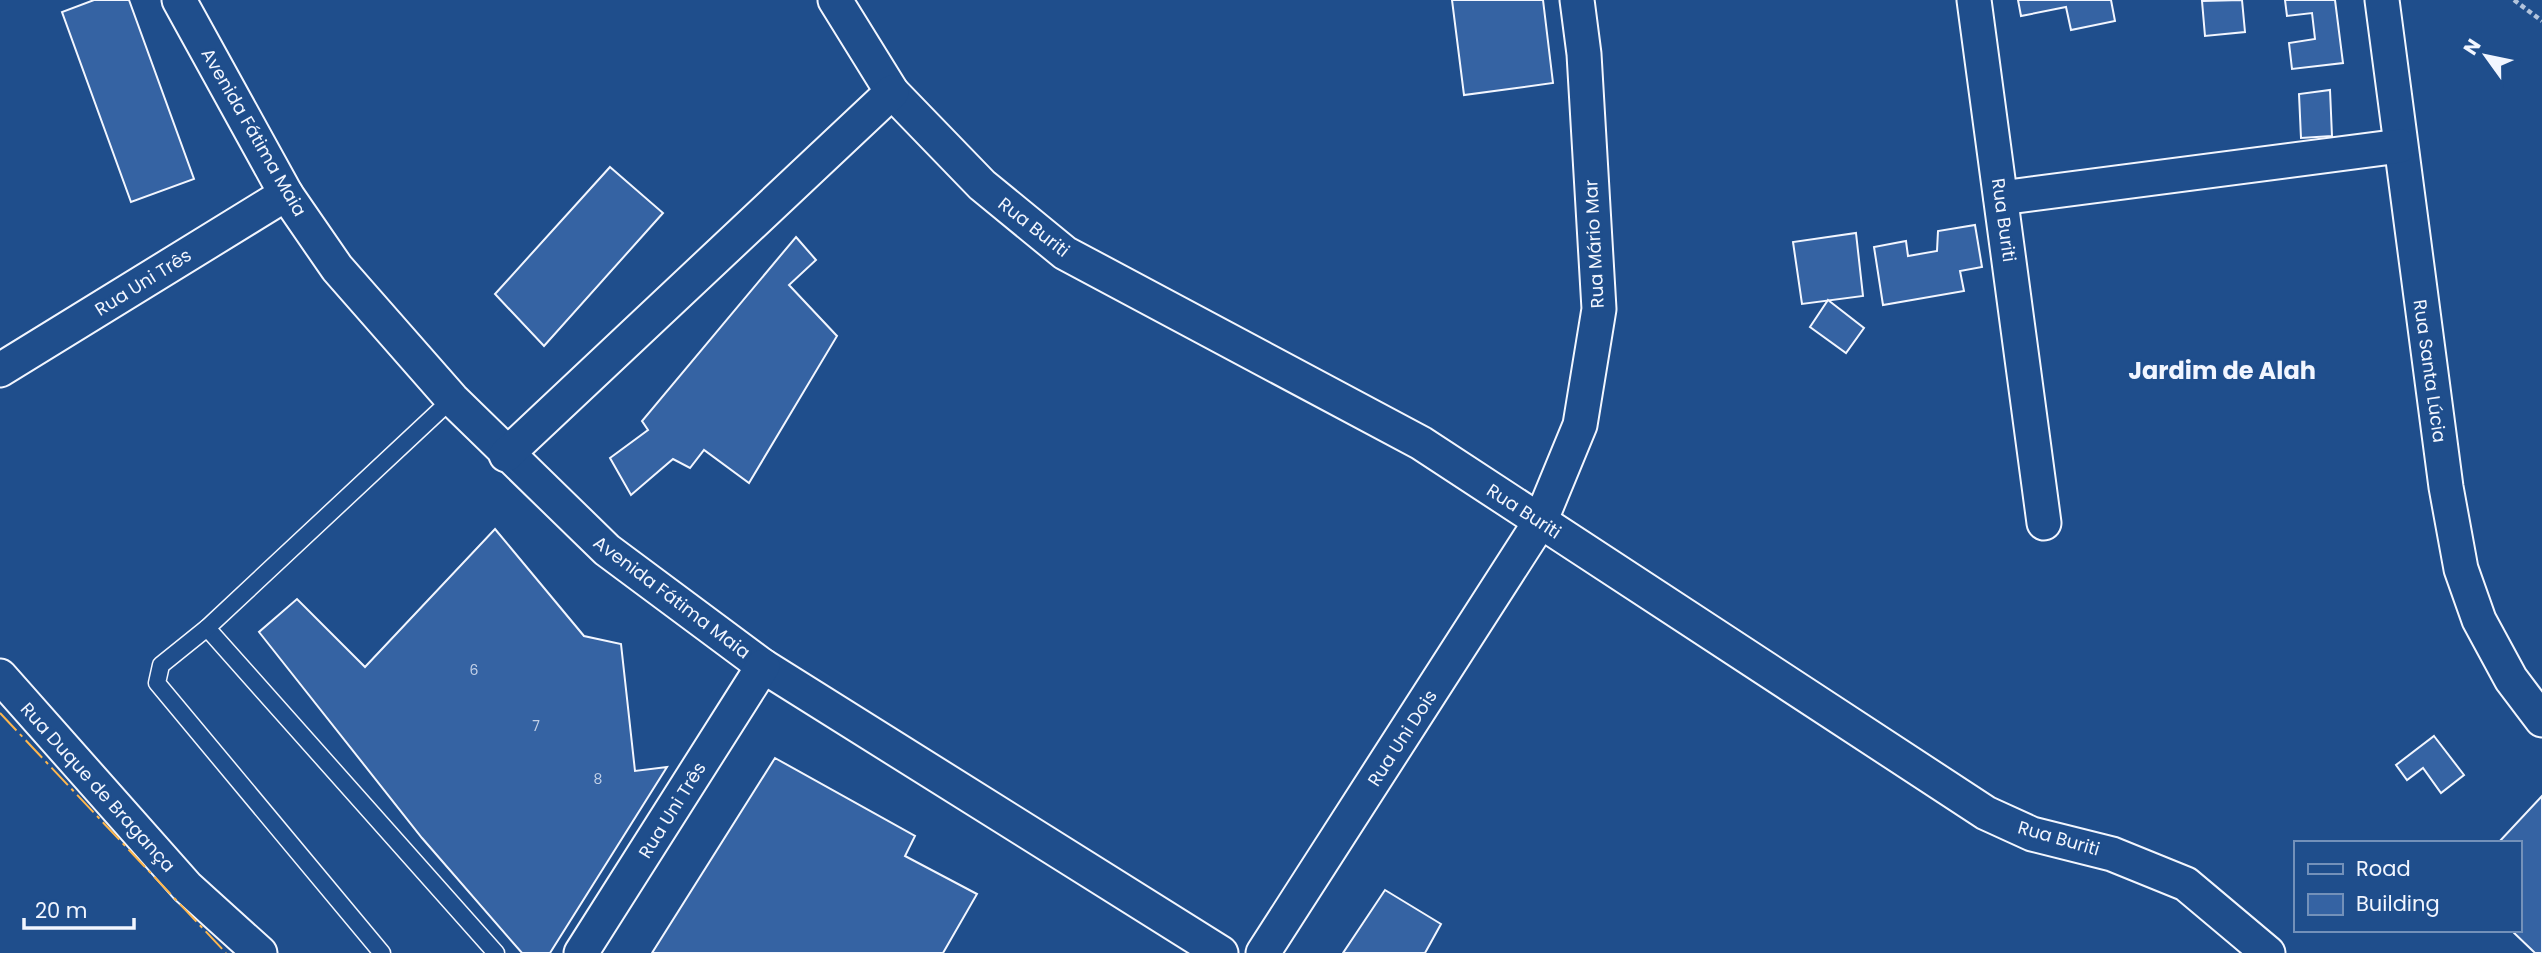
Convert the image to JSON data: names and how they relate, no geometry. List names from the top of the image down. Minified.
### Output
{"streets":{"street":["Avenida Fátima Maia","Rua Buriti","Rua Mário Mar","Rua Uni Três","Rua Santa Lúcia","Rua Uni Dois","Rua Duque de Bragança"]},"crossings":[["Avenida Fátima Maia","Rua Uni Três"],["Rua Buriti","Rua Mário Mar"],["Rua Buriti","Rua Uni Dois"],["Rua Mário Mar","Rua Uni Dois"]],"districts":["Jardim de Alah"],"house_numbers":["6","7","8"],"legend":["Road","Building"],"scale_bar":"20 m","north":"top left"}
